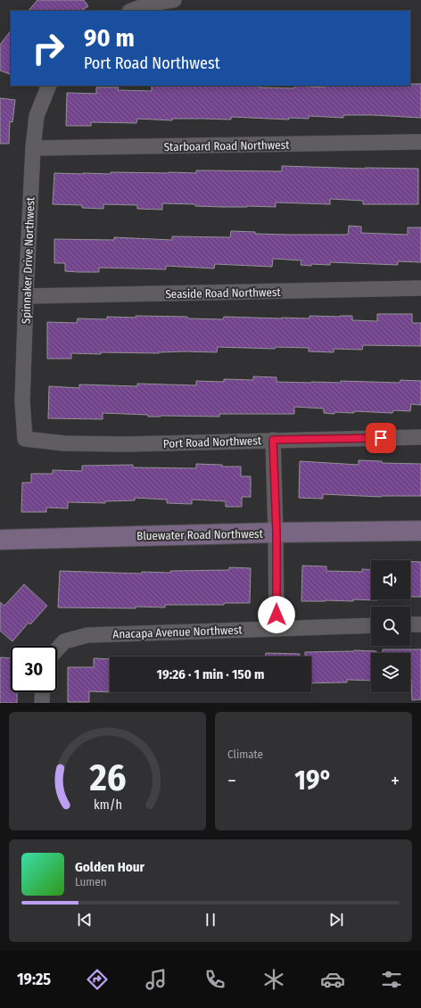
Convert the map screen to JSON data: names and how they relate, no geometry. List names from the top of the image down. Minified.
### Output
{"streets":{"street":["Starboard Road Northwest","Spinnaker Drive Northwest","Seaside Road Northwest","Port Road Northwest","Bluewater Road Northwest","Anacapa Avenue Northwest"]},"crossings":[["Starboard Road Northwest","Spinnaker Drive Northwest"],["Spinnaker Drive Northwest","Seaside Road Northwest"],["Spinnaker Drive Northwest","Port Road Northwest"]],"page":{"turn":["90 m","Port Road Northwest"],"limit":"30","trip":"19:26 · 1 min · 150 m","tile":"Climate","heat":["−","19°","+"],"song":["Golden Hour","Lumen"],"tabs":"19:25","gauge":["26","km/h"]}}
